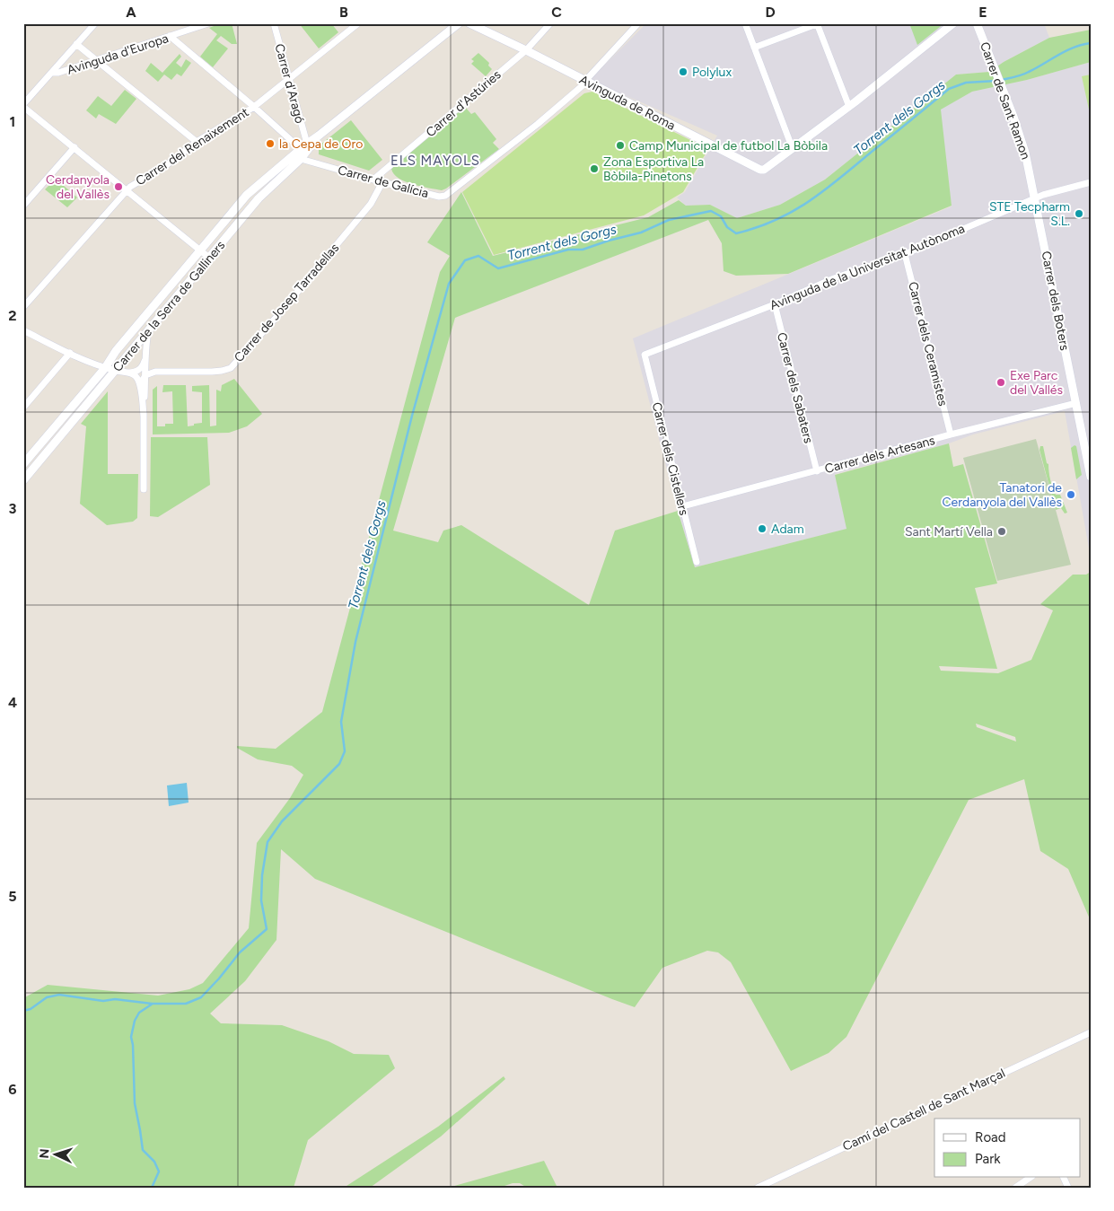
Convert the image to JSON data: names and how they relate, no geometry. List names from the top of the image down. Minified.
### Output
{"streets":{"street":["Avinguda d'Europa","Carrer d'Aragó","Carrer de Sant Ramon","Avinguda de Roma","Carrer d'Astúries","Carrer del Renaixement","Carrer de Galícia","Avinguda de la Universitat Autònoma","Carrer dels Boters","Carrer de Josep Tarradellas","Carrer de la Serra de Galliners","Carrer dels Ceramistes","Carrer dels Sabaters","Carrer dels Artesans","Carrer dels Cistellers","Camí del Castell de Sant Marçal"]},"crossings":[["Carrer d'Aragó","Carrer del Renaixement"],["Carrer d'Aragó","Carrer de la Serra de Galliners"],["Carrer de Sant Ramon","Carrer dels Boters"],["Avinguda de Roma","Carrer d'Astúries"],["Avinguda de Roma","Carrer de Galícia"],["Carrer d'Astúries","Carrer de Galícia"],["Carrer de Galícia","Carrer de Josep Tarradellas"],["Carrer de Galícia","Carrer de la Serra de Galliners"],["Avinguda de la Universitat Autònoma","Carrer dels Boters"],["Avinguda de la Universitat Autònoma","Carrer dels Ceramistes"],["Avinguda de la Universitat Autònoma","Carrer dels Sabaters"],["Avinguda de la Universitat Autònoma","Carrer dels Cistellers"],["Carrer dels Boters","Carrer dels Artesans"],["Carrer dels Ceramistes","Carrer dels Artesans"],["Carrer dels Sabaters","Carrer dels Artesans"],["Carrer dels Artesans","Carrer dels Cistellers"]],"districts":["ELS MAYOLS"],"water":["Torrent dels Gorgs"],"places":["Polylux","la Cepa de Oro","Camp Municipal de futbol La Bòbila","Zona Esportiva La Bòbila-Pinetons","Cerdanyola del Vallès","STE Tecpharm S.L.","Exe Parc del Vallés","Tanatori de Cerdanyola del Vallès","Adam","Sant Martí Vella"],"legend":["Road","Park"],"north":"left","grid":{"columns":["A","B","C","D","E"],"rows":["1","2","3","4","5","6"]}}
